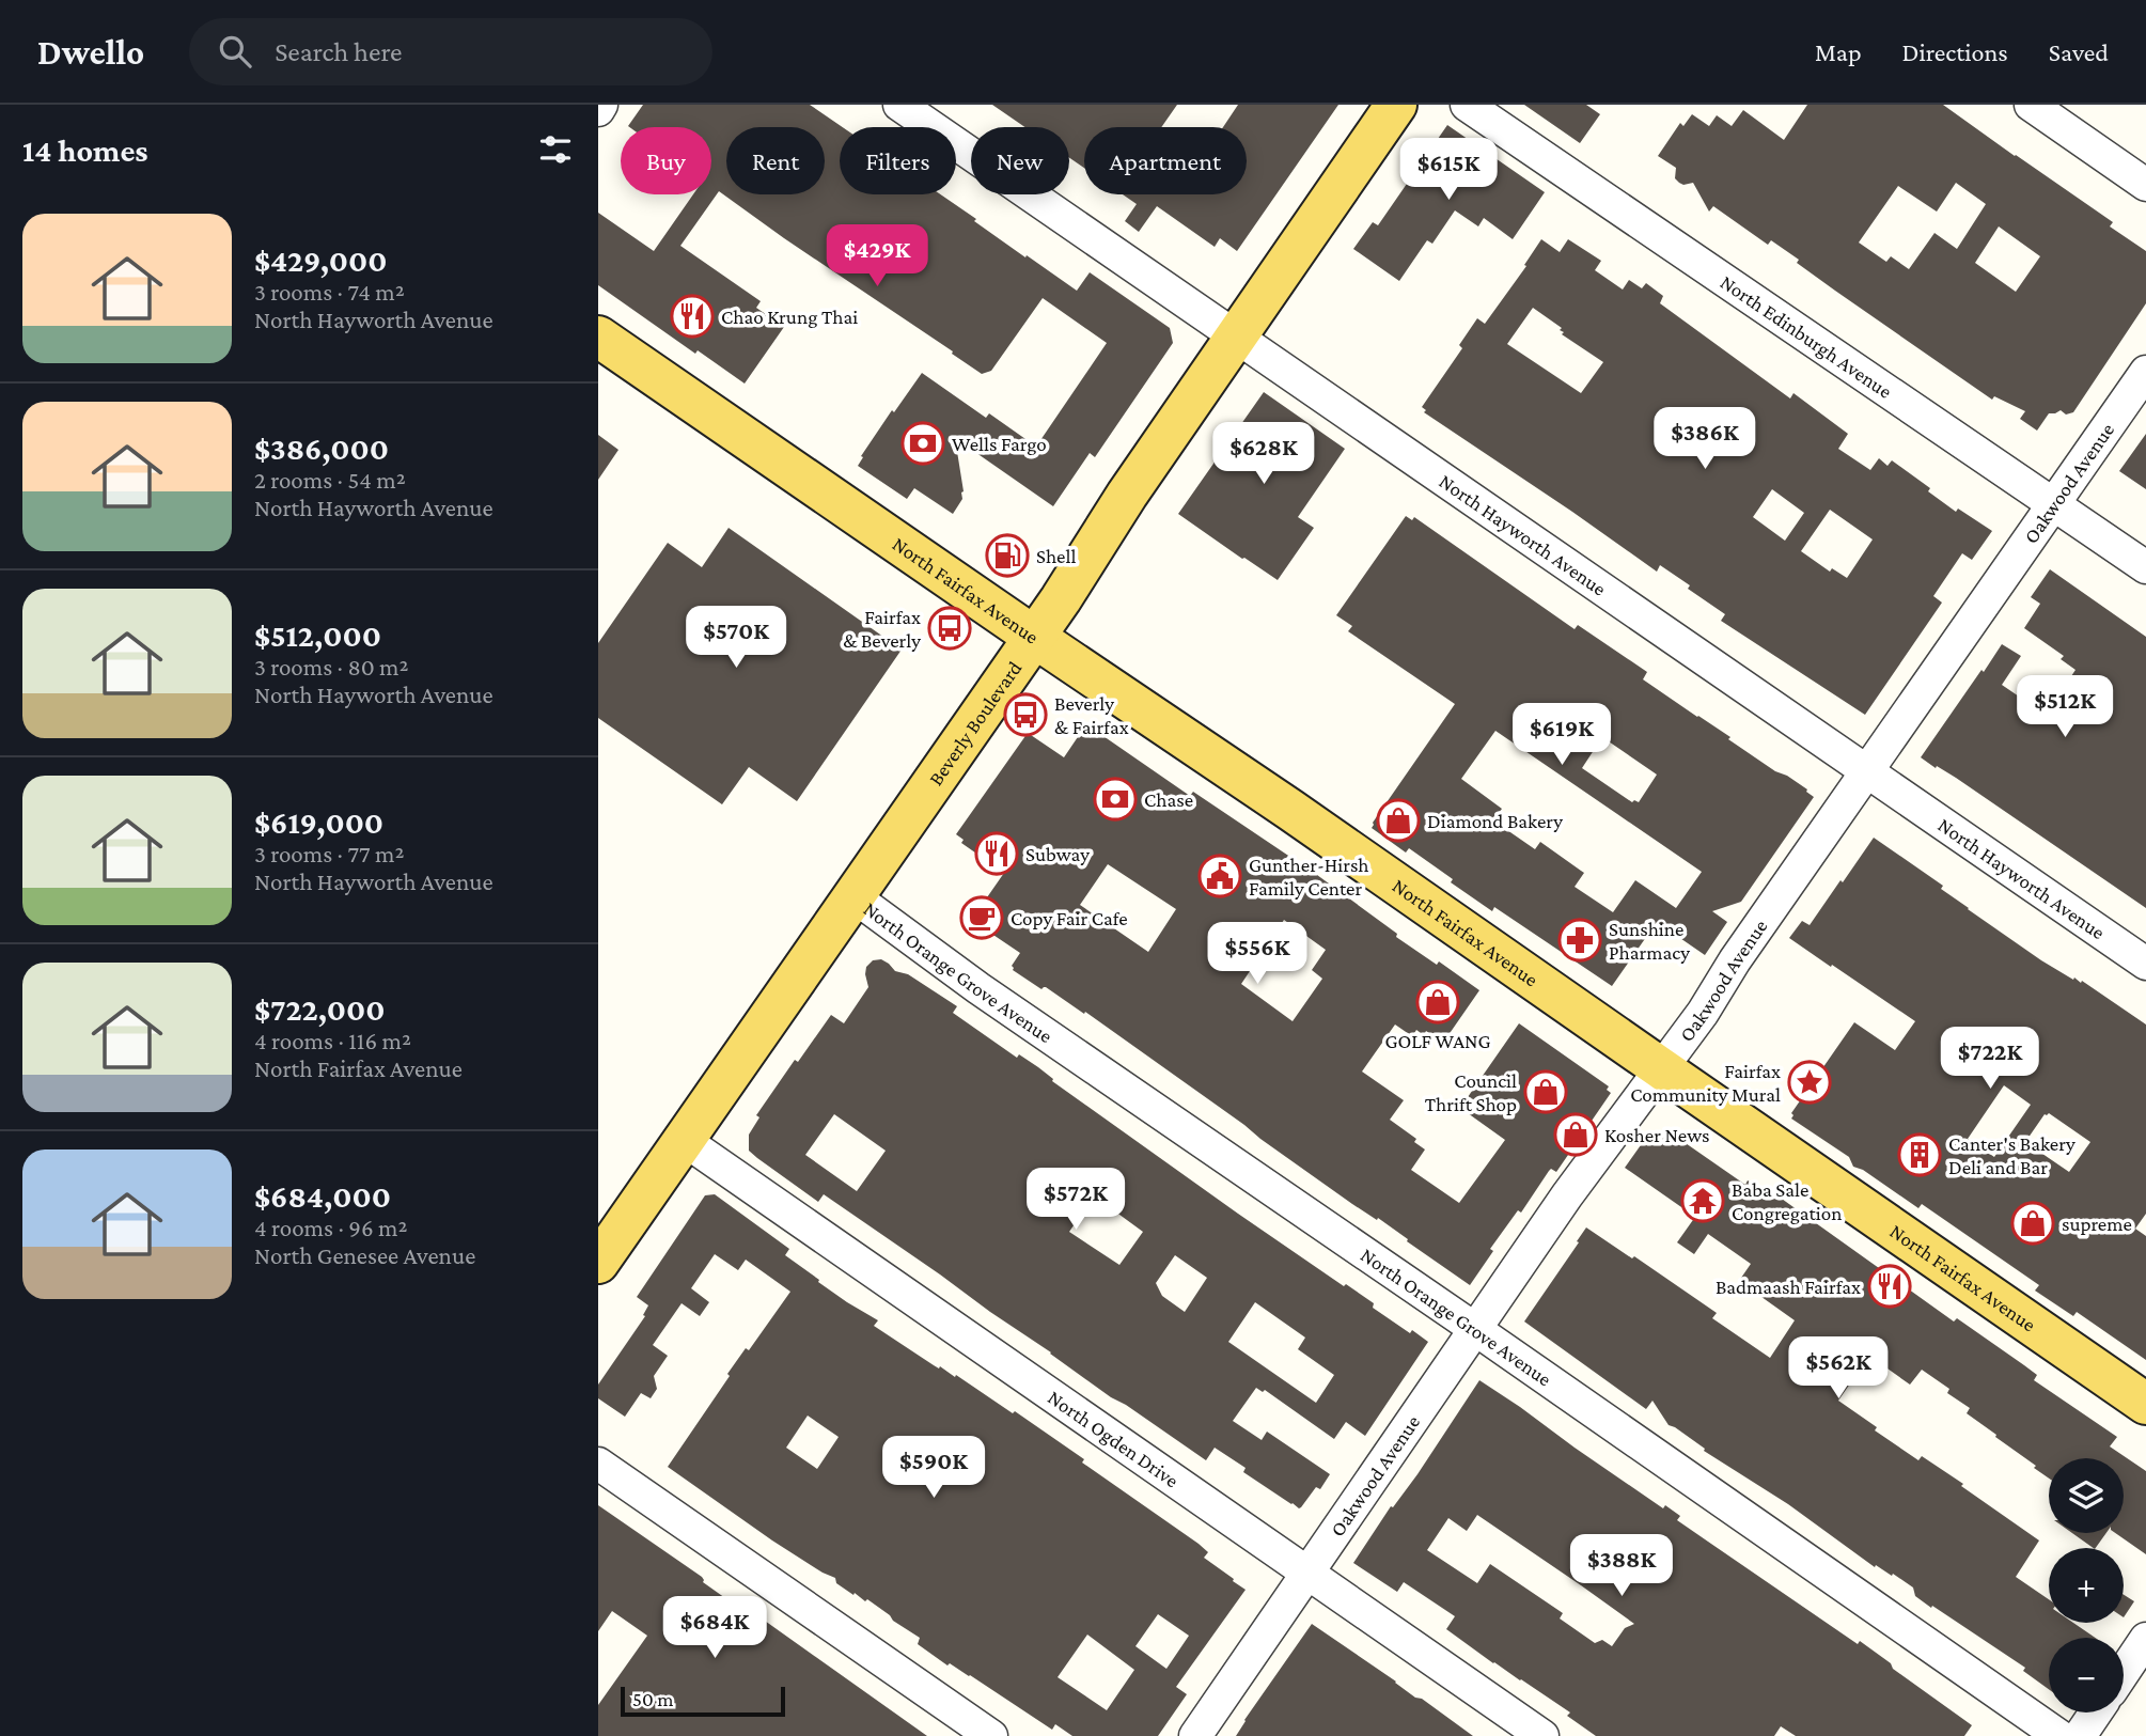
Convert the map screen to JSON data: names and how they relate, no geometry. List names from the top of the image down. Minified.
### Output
{"streets":{"main road":["North Fairfax Avenue","Beverly Boulevard"],"street":["North Edinburgh Avenue","Oakwood Avenue","North Hayworth Avenue","North Orange Grove Avenue","North Ogden Drive"]},"crossings":[["North Edinburgh Avenue","Oakwood Avenue"],["Oakwood Avenue","North Hayworth Avenue"],["Oakwood Avenue","North Fairfax Avenue"],["Oakwood Avenue","North Orange Grove Avenue"],["Oakwood Avenue","North Ogden Drive"],["North Hayworth Avenue","Beverly Boulevard"],["North Fairfax Avenue","Beverly Boulevard"],["Beverly Boulevard","North Orange Grove Avenue"],["Beverly Boulevard","North Ogden Drive"]],"places":{"restaurant":["Chao Krung Thai","Subway","Badmaash Fairfax"],"bank":["Wells Fargo","Chase"],"fuel station":["Shell"],"bus stop":["Fairfax & Beverly","Beverly & Fairfax"],"shop":["Diamond Bakery","GOLF WANG","Council Thrift Shop","Kosher News","supreme"],"public building":["Gunther-Hirsh Family Center"],"cafe":["Copy Fair Cafe"],"pharmacy":["Sunshine Pharmacy"],"place":["Fairfax Community Mural"],"building":["Canter's Bakery Deli and Bar"],"temple":["Baba Sale Congregation"]},"scale_bar":"50 m","page":{"header":"Dwello","search":"Search here","nav":["Map","Directions","Saved"],"heading":"14 homes","chip":["Buy","Rent","Filters","New","Apartment"],"price":["$615K","$429K","$386K","$628K","$570K","$512K","$619K","$556K","$722K","$572K","$562K","$590K","$388K","$684K"],"list":[{"name":"$429,000","note":"3 rooms · 74 m² · North Hayworth Avenue"},{"name":"$386,000","note":"2 rooms · 54 m² · North Hayworth Avenue"},{"name":"$512,000","note":"3 rooms · 80 m² · North Hayworth Avenue"},{"name":"$619,000","note":"3 rooms · 77 m² · North Hayworth Avenue"},{"name":"$722,000","note":"4 rooms · 116 m² · North Fairfax Avenue"},{"name":"$684,000","note":"4 rooms · 96 m² · North Genesee Avenue"}],"map_buttons":["+","−"],"scale":"50 m"}}
